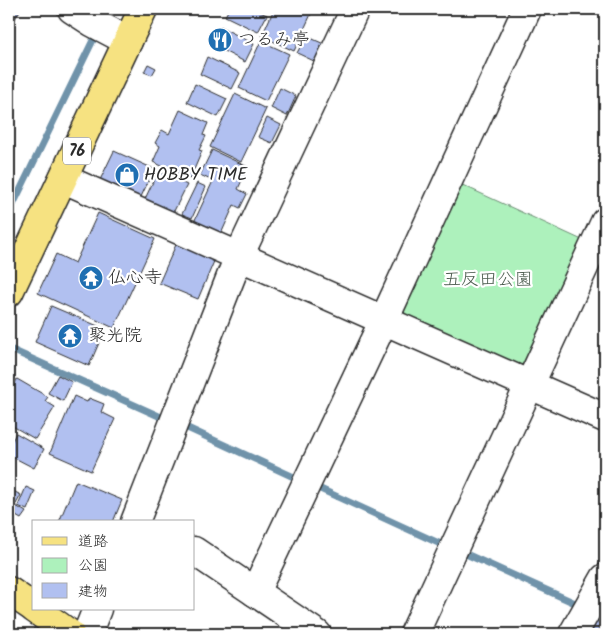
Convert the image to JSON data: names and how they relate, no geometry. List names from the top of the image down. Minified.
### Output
{"streets":{"main road":["76"]},"parks":["五反田公園"],"places":{"restaurant":["つるみ亭"],"shop":["HOBBY TIME"],"temple":["仏心寺","聚光院"]},"legend":["道路","公園","建物"]}
